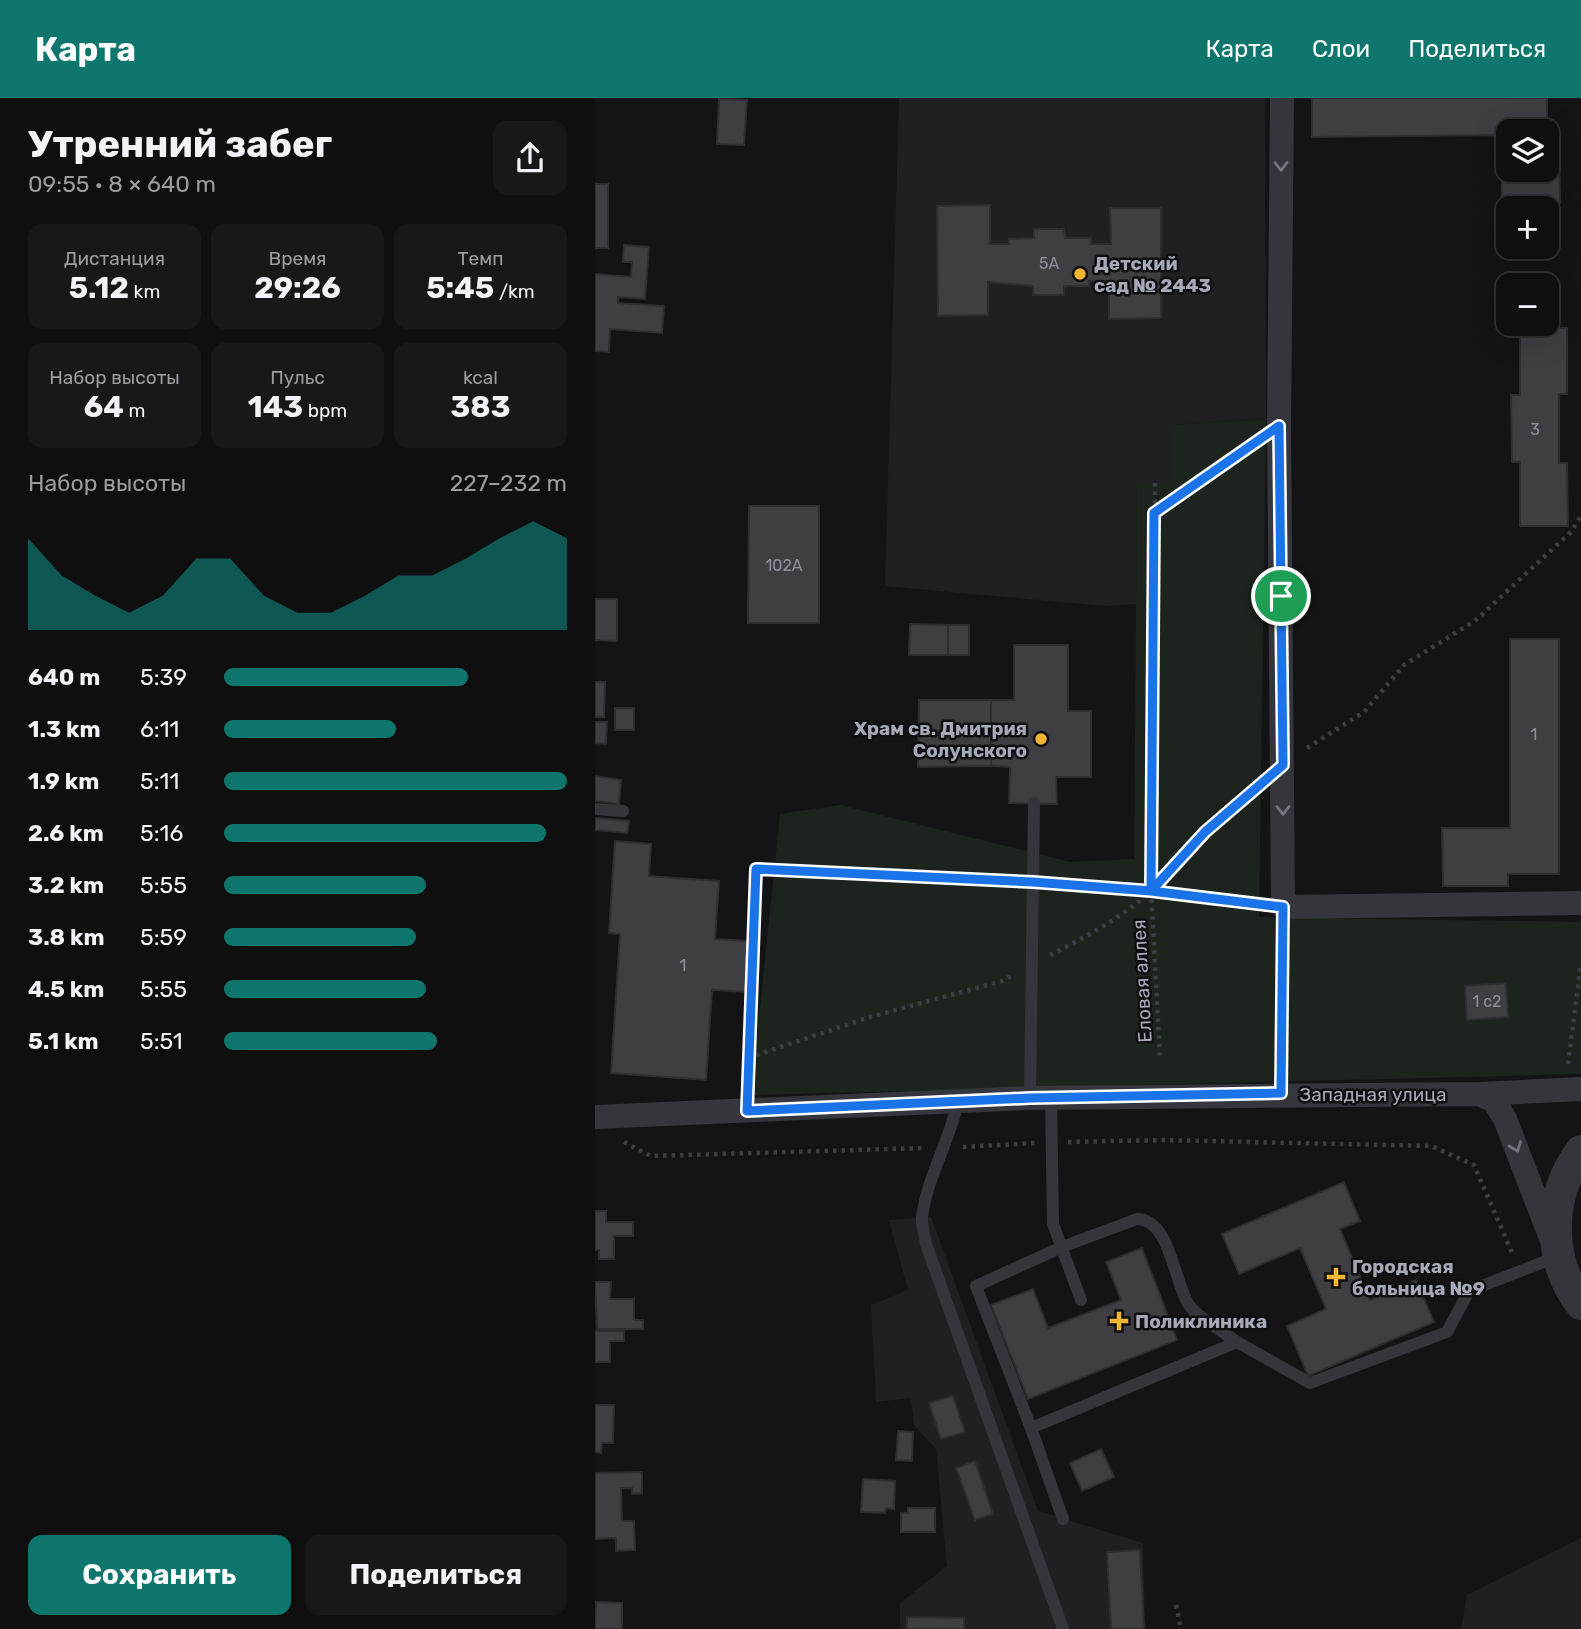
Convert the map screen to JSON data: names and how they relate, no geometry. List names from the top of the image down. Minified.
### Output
{"streets":{"street":["Западная улица"],"path":["Еловая аллея"]},"places":{"other":["Детский сад № 2443","Храм св. Дмитрия Солунского"],"health":["Городская больница №9","Поликлиника"]},"house_numbers":["5А","3","102А","1","1","1 с2"],"page":{"header":"Карта","nav":["Карта","Слои","Поделиться"],"heading":["Утренний забег","09:55 · 8 × 640 m"],"map_buttons":["+","−"],"stats":[["Дистанция","5.12 km"],["Время","29:26"],["Темп","5:45 /km"],["Набор высоты","64 m"],["Пульс","143 bpm"],["kcal","383"]],"chart":["Набор высоты","227–232 m"],"list":[{"name":"640 m","note":"5:39"},{"name":"1.3 km","note":"6:11"},{"name":"1.9 km","note":"5:11"},{"name":"2.6 km","note":"5:16"},{"name":"3.2 km","note":"5:55"},{"name":"3.8 km","note":"5:59"},{"name":"4.5 km","note":"5:55"},{"name":"5.1 km","note":"5:51"}],"buttons":["Сохранить","Поделиться"]}}
